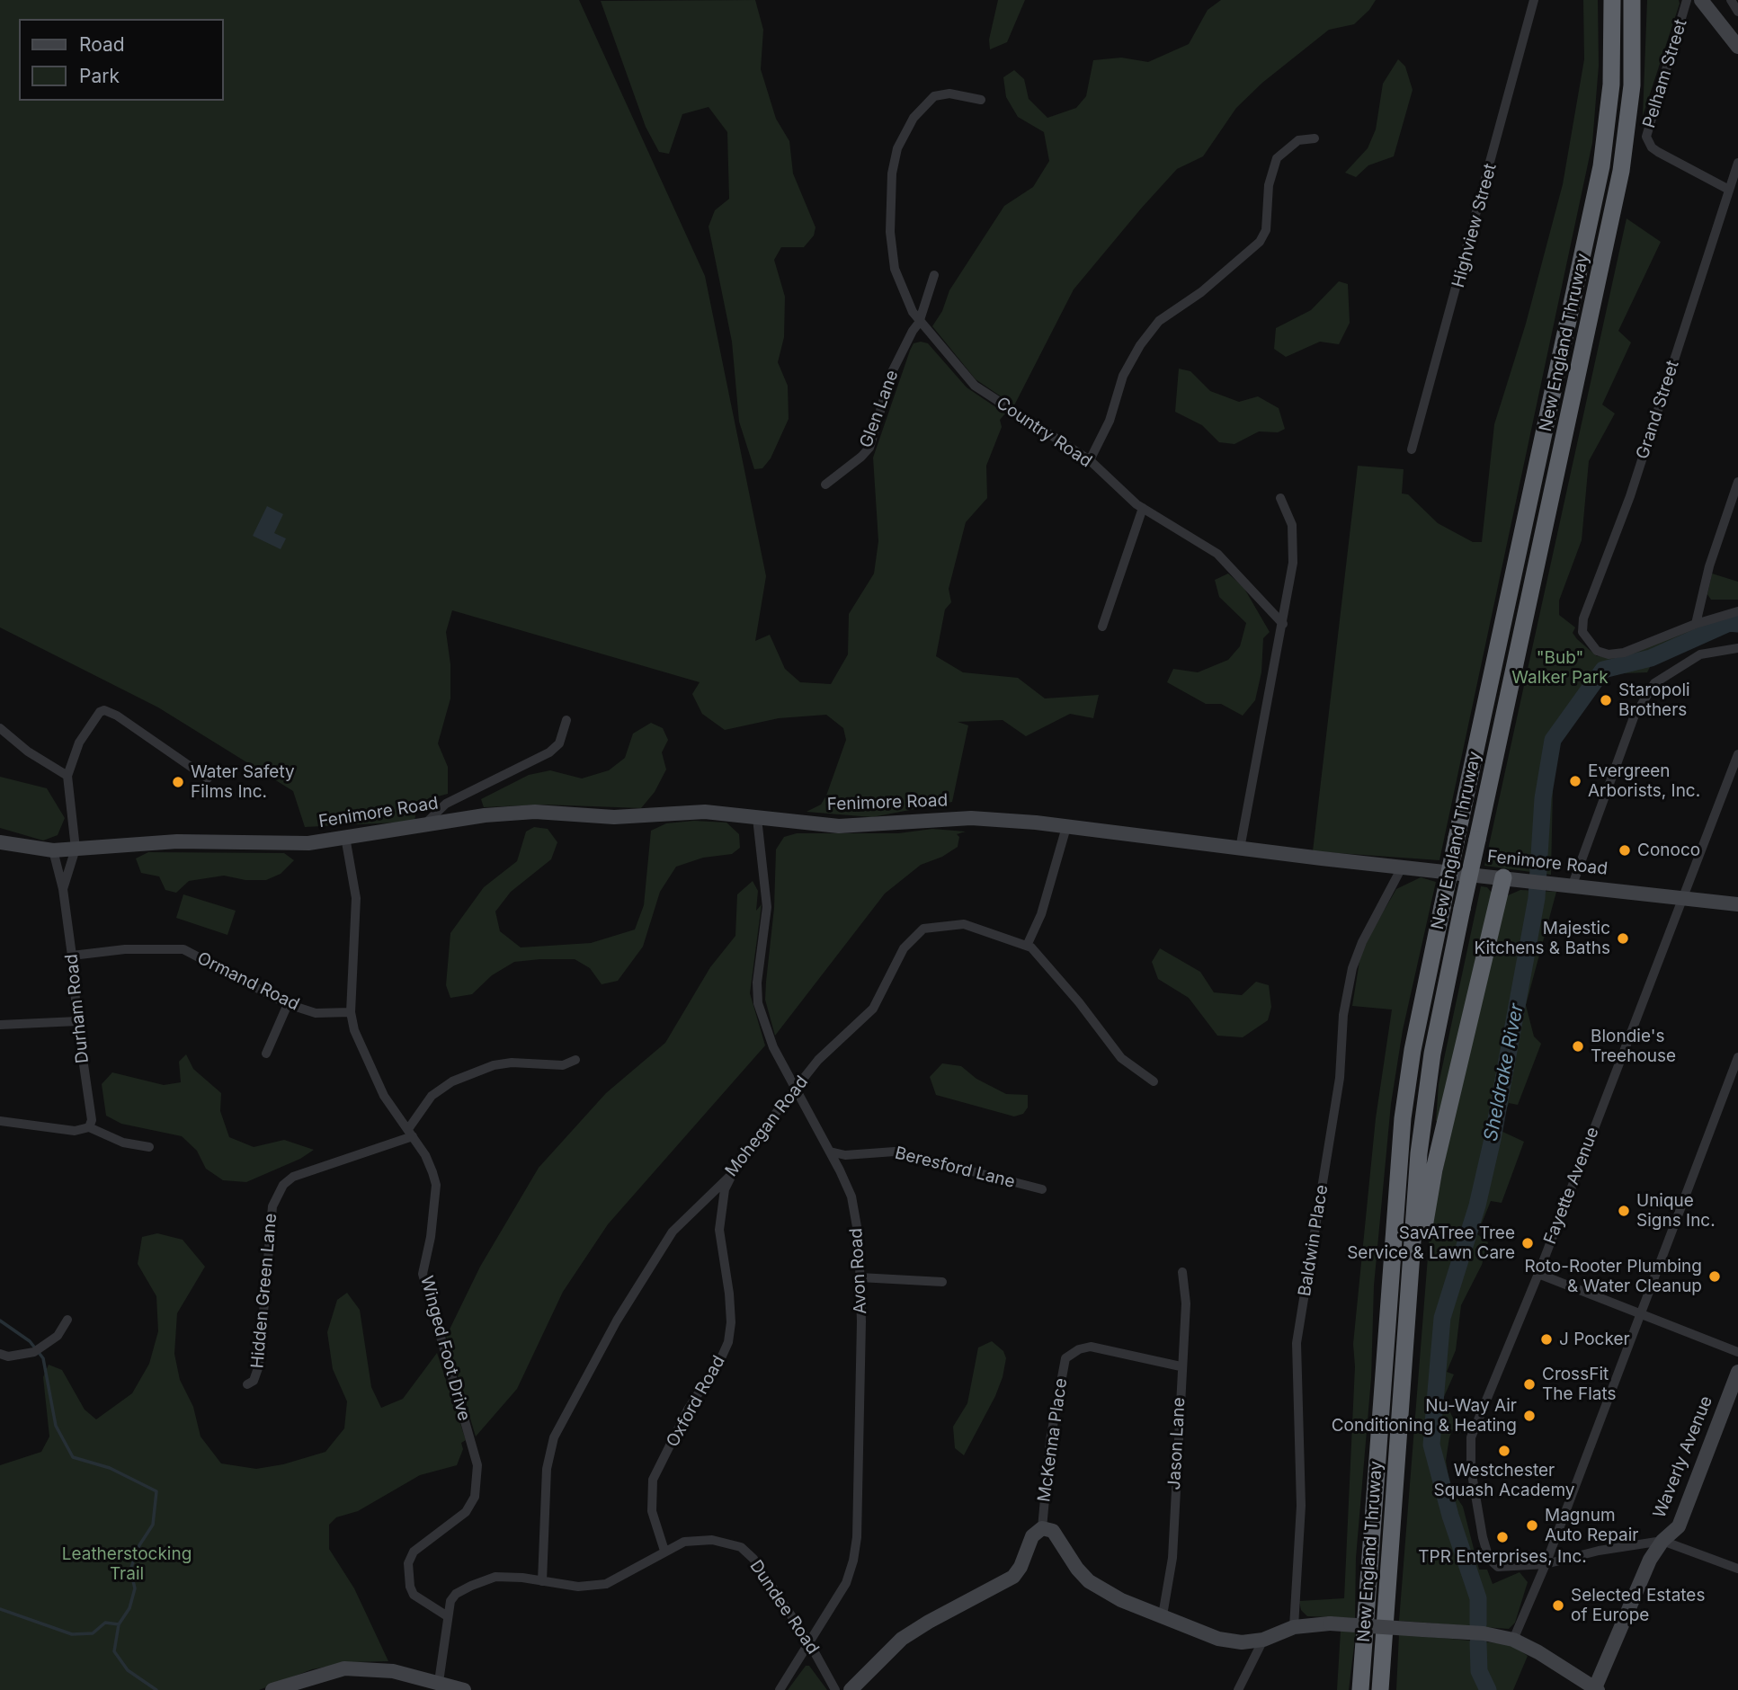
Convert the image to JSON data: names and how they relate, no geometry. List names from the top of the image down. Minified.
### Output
{"streets":{"highway":["New England Thruway"],"street":["Pelham Street","Highview Street","Glen Lane","Grand Street","Country Road","Fenimore Road","Ormand Road","Durham Road","Mohegan Road","Beresford Lane","Fayette Avenue","Baldwin Place","Avon Road","Hidden Green Lane","Winged Foot Drive","Oxford Road","McKenna Place","Jason Lane","Waverly Avenue","Dundee Road"]},"crossings":[["Pelham Street","Grand Street"],["Glen Lane","Country Road"],["Fenimore Road","Durham Road"],["Fenimore Road","Fayette Avenue"],["Fenimore Road","Baldwin Place"],["Fenimore Road","Avon Road"],["Fenimore Road","Winged Foot Drive"],["Ormand Road","Durham Road"],["Ormand Road","Winged Foot Drive"],["Mohegan Road","Avon Road"],["Mohegan Road","Oxford Road"],["Mohegan Road","Dundee Road"],["Beresford Lane","Avon Road"],["Fayette Avenue","Waverly Avenue"],["Avon Road","Dundee Road"],["Hidden Green Lane","Winged Foot Drive"],["Winged Foot Drive","Dundee Road"],["Oxford Road","Dundee Road"],["McKenna Place","Jason Lane"]],"water":["Sheldrake River"],"parks":["\"Bub\" Walker Park","Leatherstocking Trail"],"places":["Staropoli Brothers","Evergreen Arborists, Inc.","Water Safety Films Inc.","Conoco","Majestic Kitchens & Baths","Blondie's Treehouse","Unique Signs Inc.","SavATree Tree Service & Lawn Care","Roto-Rooter Plumbing & Water Cleanup","J Pocker","CrossFit The Flats","Nu-Way Air Conditioning & Heating","Westchester Squash Academy","Magnum Auto Repair","TPR Enterprises, Inc.","Selected Estates of Europe"],"legend":["Road","Park"]}
